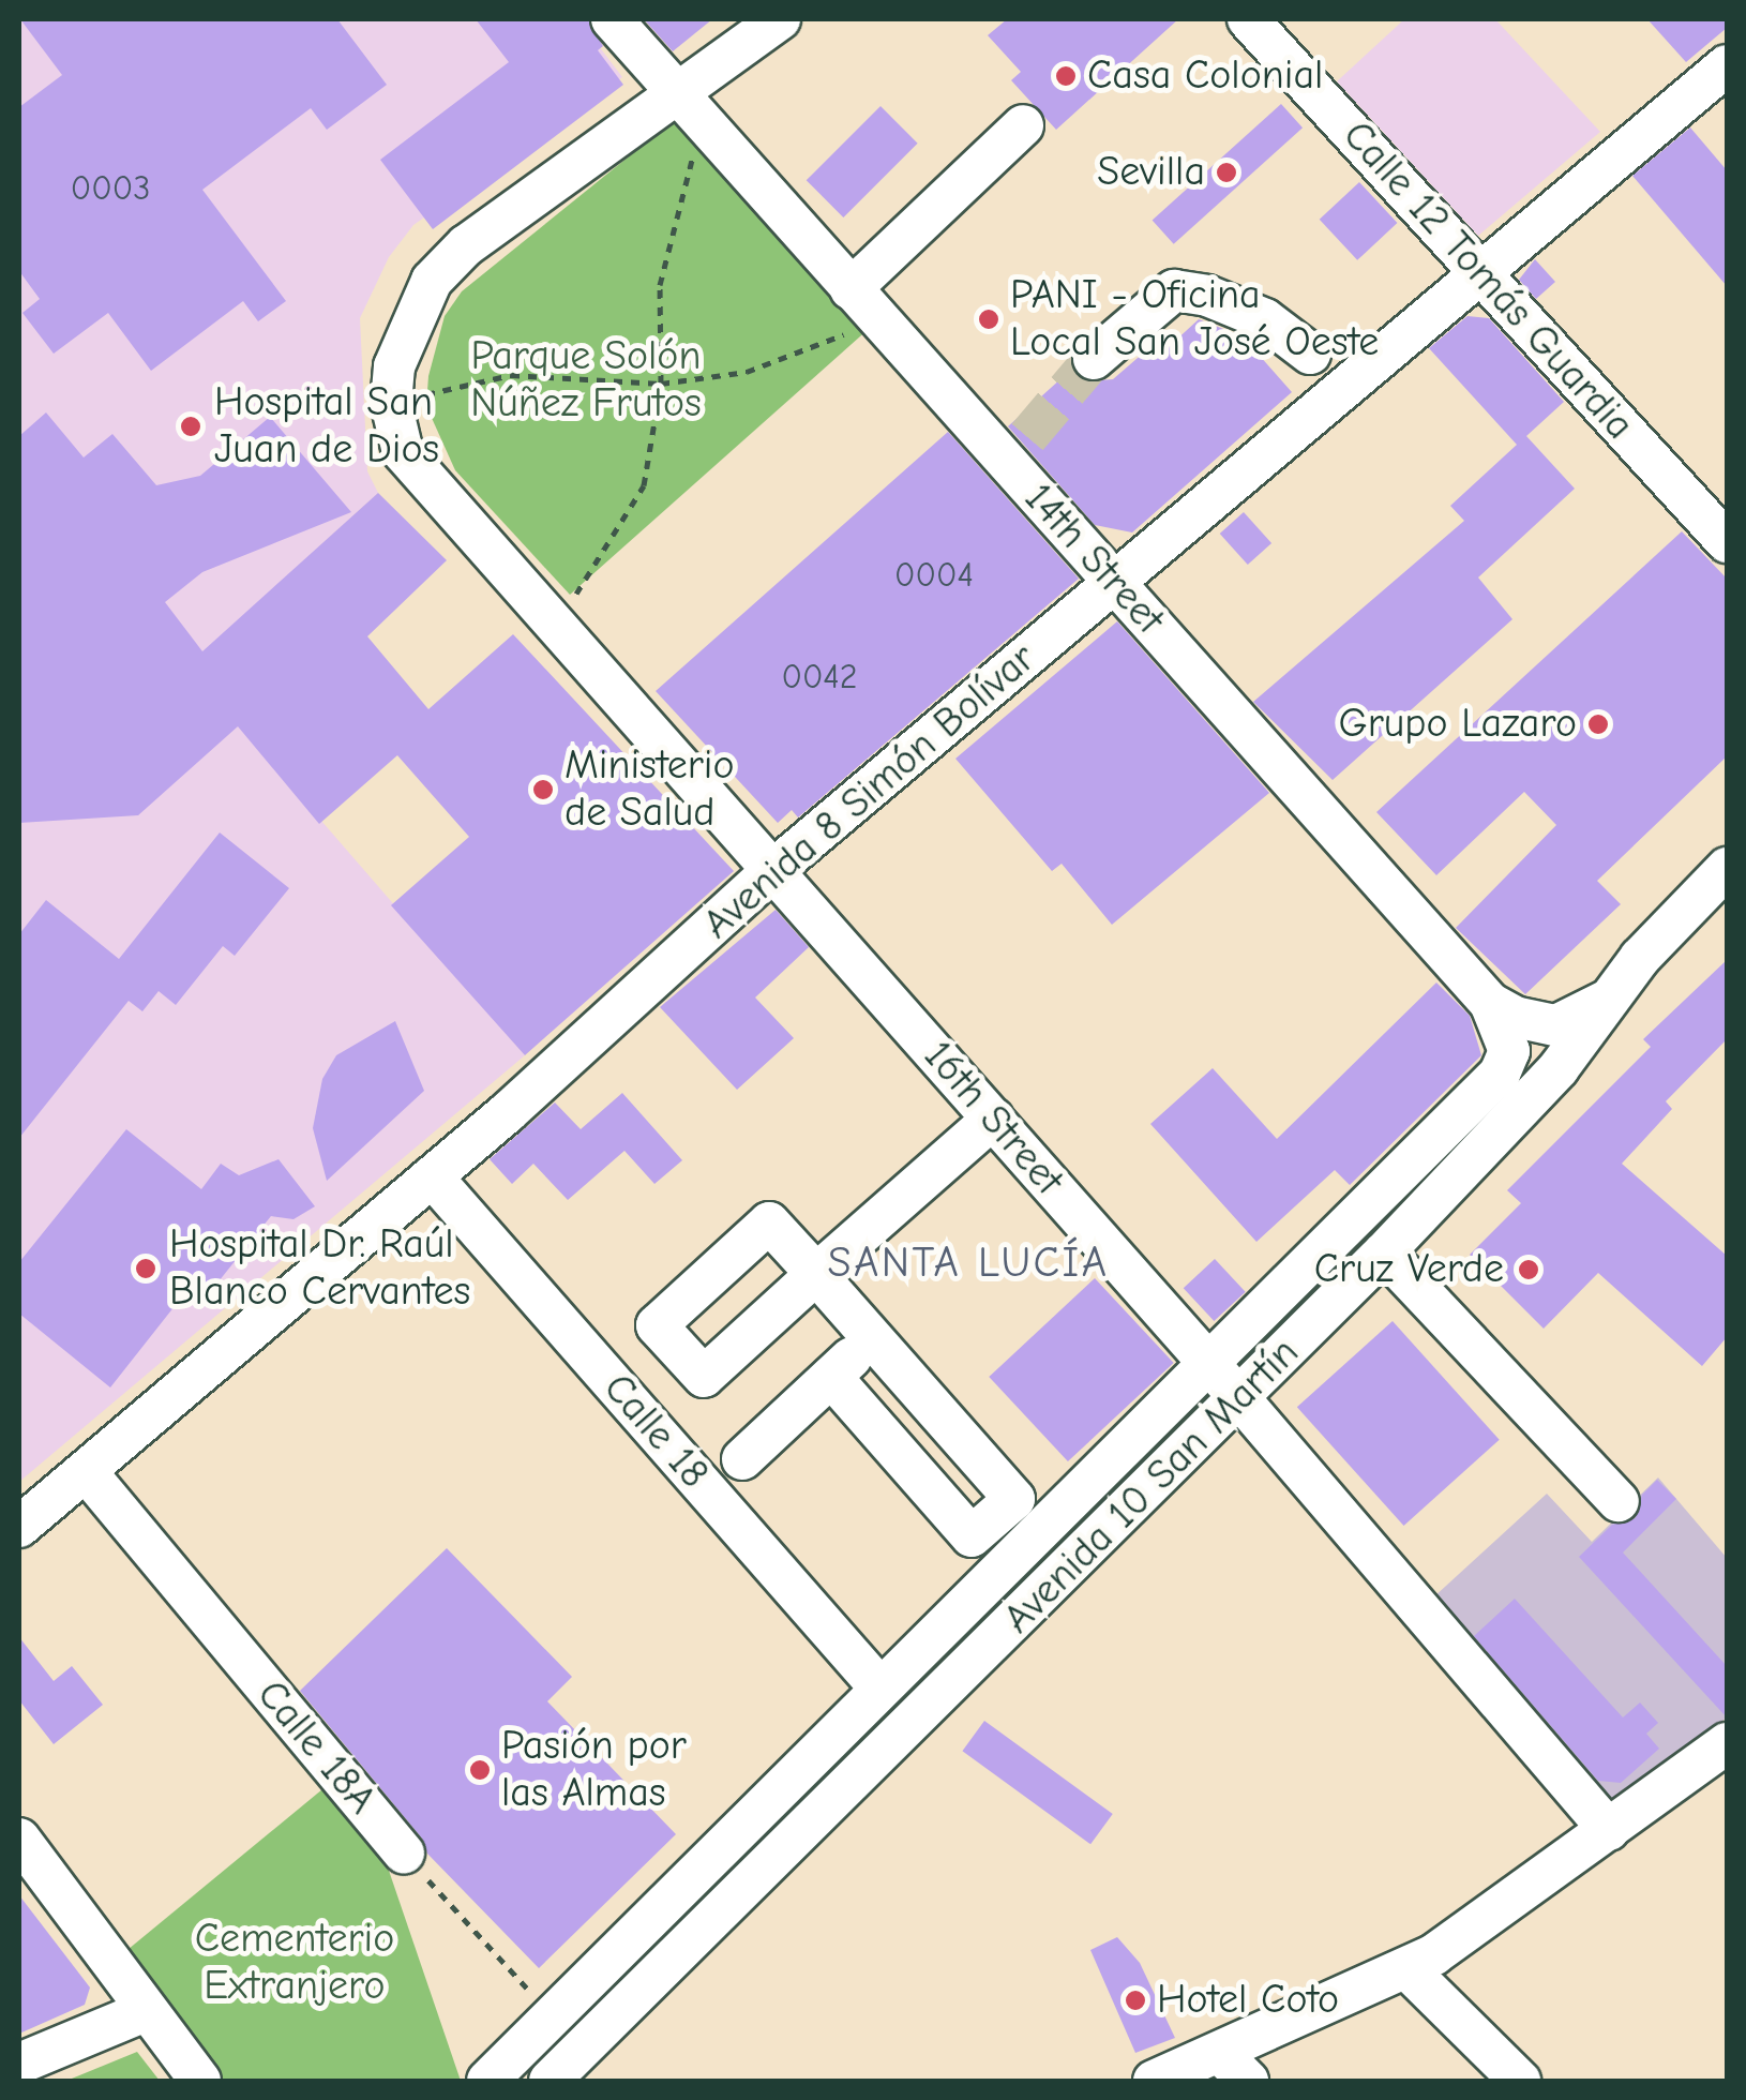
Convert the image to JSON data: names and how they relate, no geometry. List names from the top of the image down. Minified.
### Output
{"streets":{"street":["Calle 12 Tomás Guardia","14th Street","Avenida 8 Simón Bolívar","16th Street","Calle 18","Avenida 10 San Martín","Calle 18A"]},"crossings":[["Calle 12 Tomás Guardia","Avenida 8 Simón Bolívar"],["14th Street","Avenida 8 Simón Bolívar"],["14th Street","Avenida 10 San Martín"],["Avenida 8 Simón Bolívar","16th Street"],["Avenida 8 Simón Bolívar","Calle 18"],["Avenida 8 Simón Bolívar","Calle 18A"],["16th Street","Avenida 10 San Martín"],["Calle 18","Avenida 10 San Martín"],["Avenida 10 San Martín","Calle 18A"]],"districts":["SANTA LUCÍA"],"parks":["Parque Solón Núñez Frutos","Cementerio Extranjero"],"places":["Casa Colonial","Sevilla","PANI - Oficina Local San José Oeste","Hospital San Juan de Dios","Grupo Lazaro","Ministerio de Salud","Hospital Dr. Raúl Blanco Cervantes","Cruz Verde","Pasión por las Almas","Hotel Coto"],"house_numbers":["0003","0004","0042"]}
